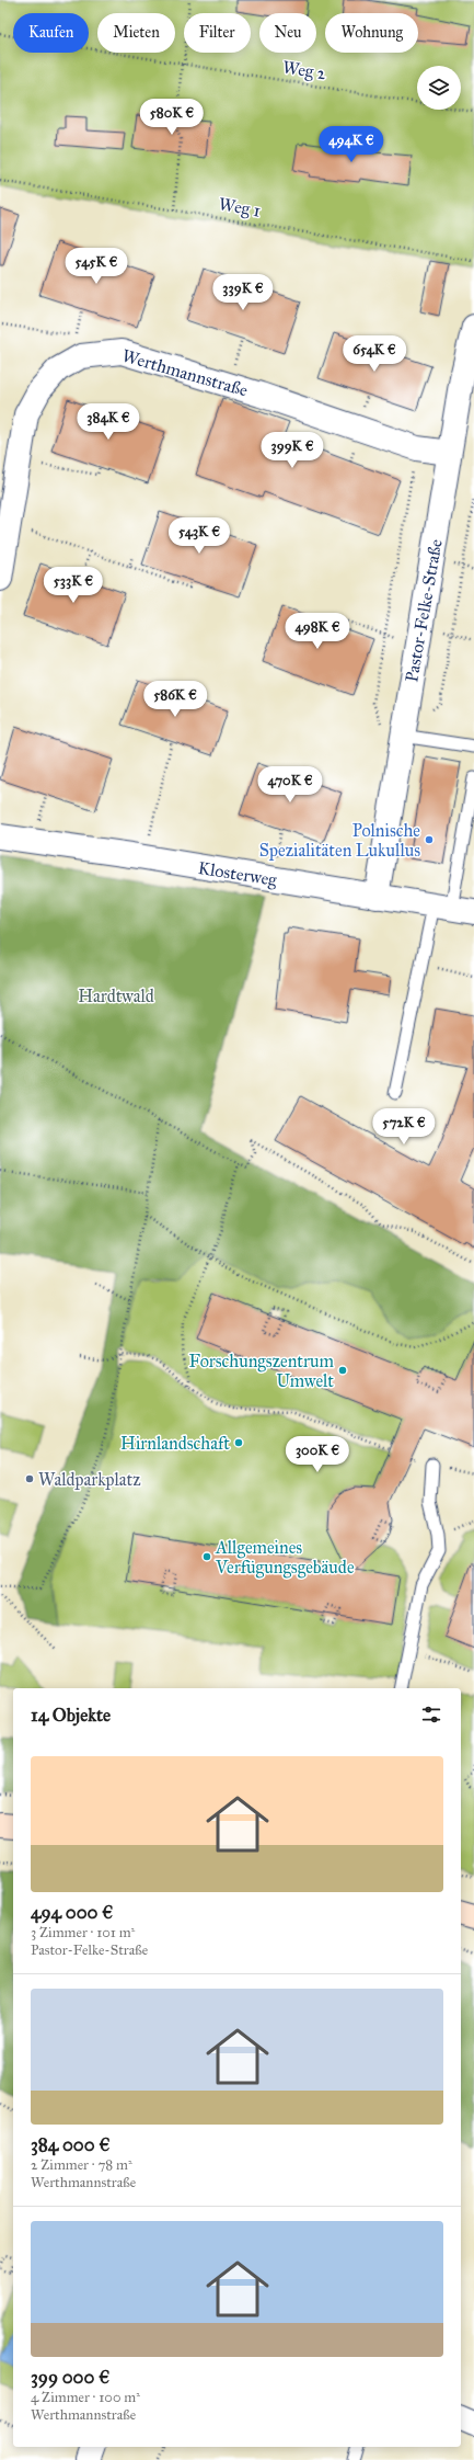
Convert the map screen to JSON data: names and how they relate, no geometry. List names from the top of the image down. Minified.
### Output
{"streets":{"street":["Werthmannstraße","Pastor-Felke-Straße","Klosterweg"],"path":["Weg 2","Weg 1"]},"crossings":[["Werthmannstraße","Pastor-Felke-Straße"],["Pastor-Felke-Straße","Klosterweg"]],"parks":["Hardtwald"],"places":["Polnische Spezialitäten Lukullus","Forschungszentrum Umwelt","Hirnlandschaft","Waldparkplatz","Allgemeines Verfügungsgebäude"],"page":{"chip":["Kaufen","Mieten","Filter","Neu","Wohnung"],"price":["580K €","494K €","545K €","339K €","654K €","384K €","399K €","543K €","533K €","498K €","586K €","470K €","572K €","300K €"],"heading":"14 Objekte","list":[{"name":"494 000 €","note":"3 Zimmer · 101 m² · Pastor-Felke-Straße"},{"name":"384 000 €","note":"2 Zimmer · 78 m² · Werthmannstraße"},{"name":"399 000 €","note":"4 Zimmer · 100 m² · Werthmannstraße"}]}}
